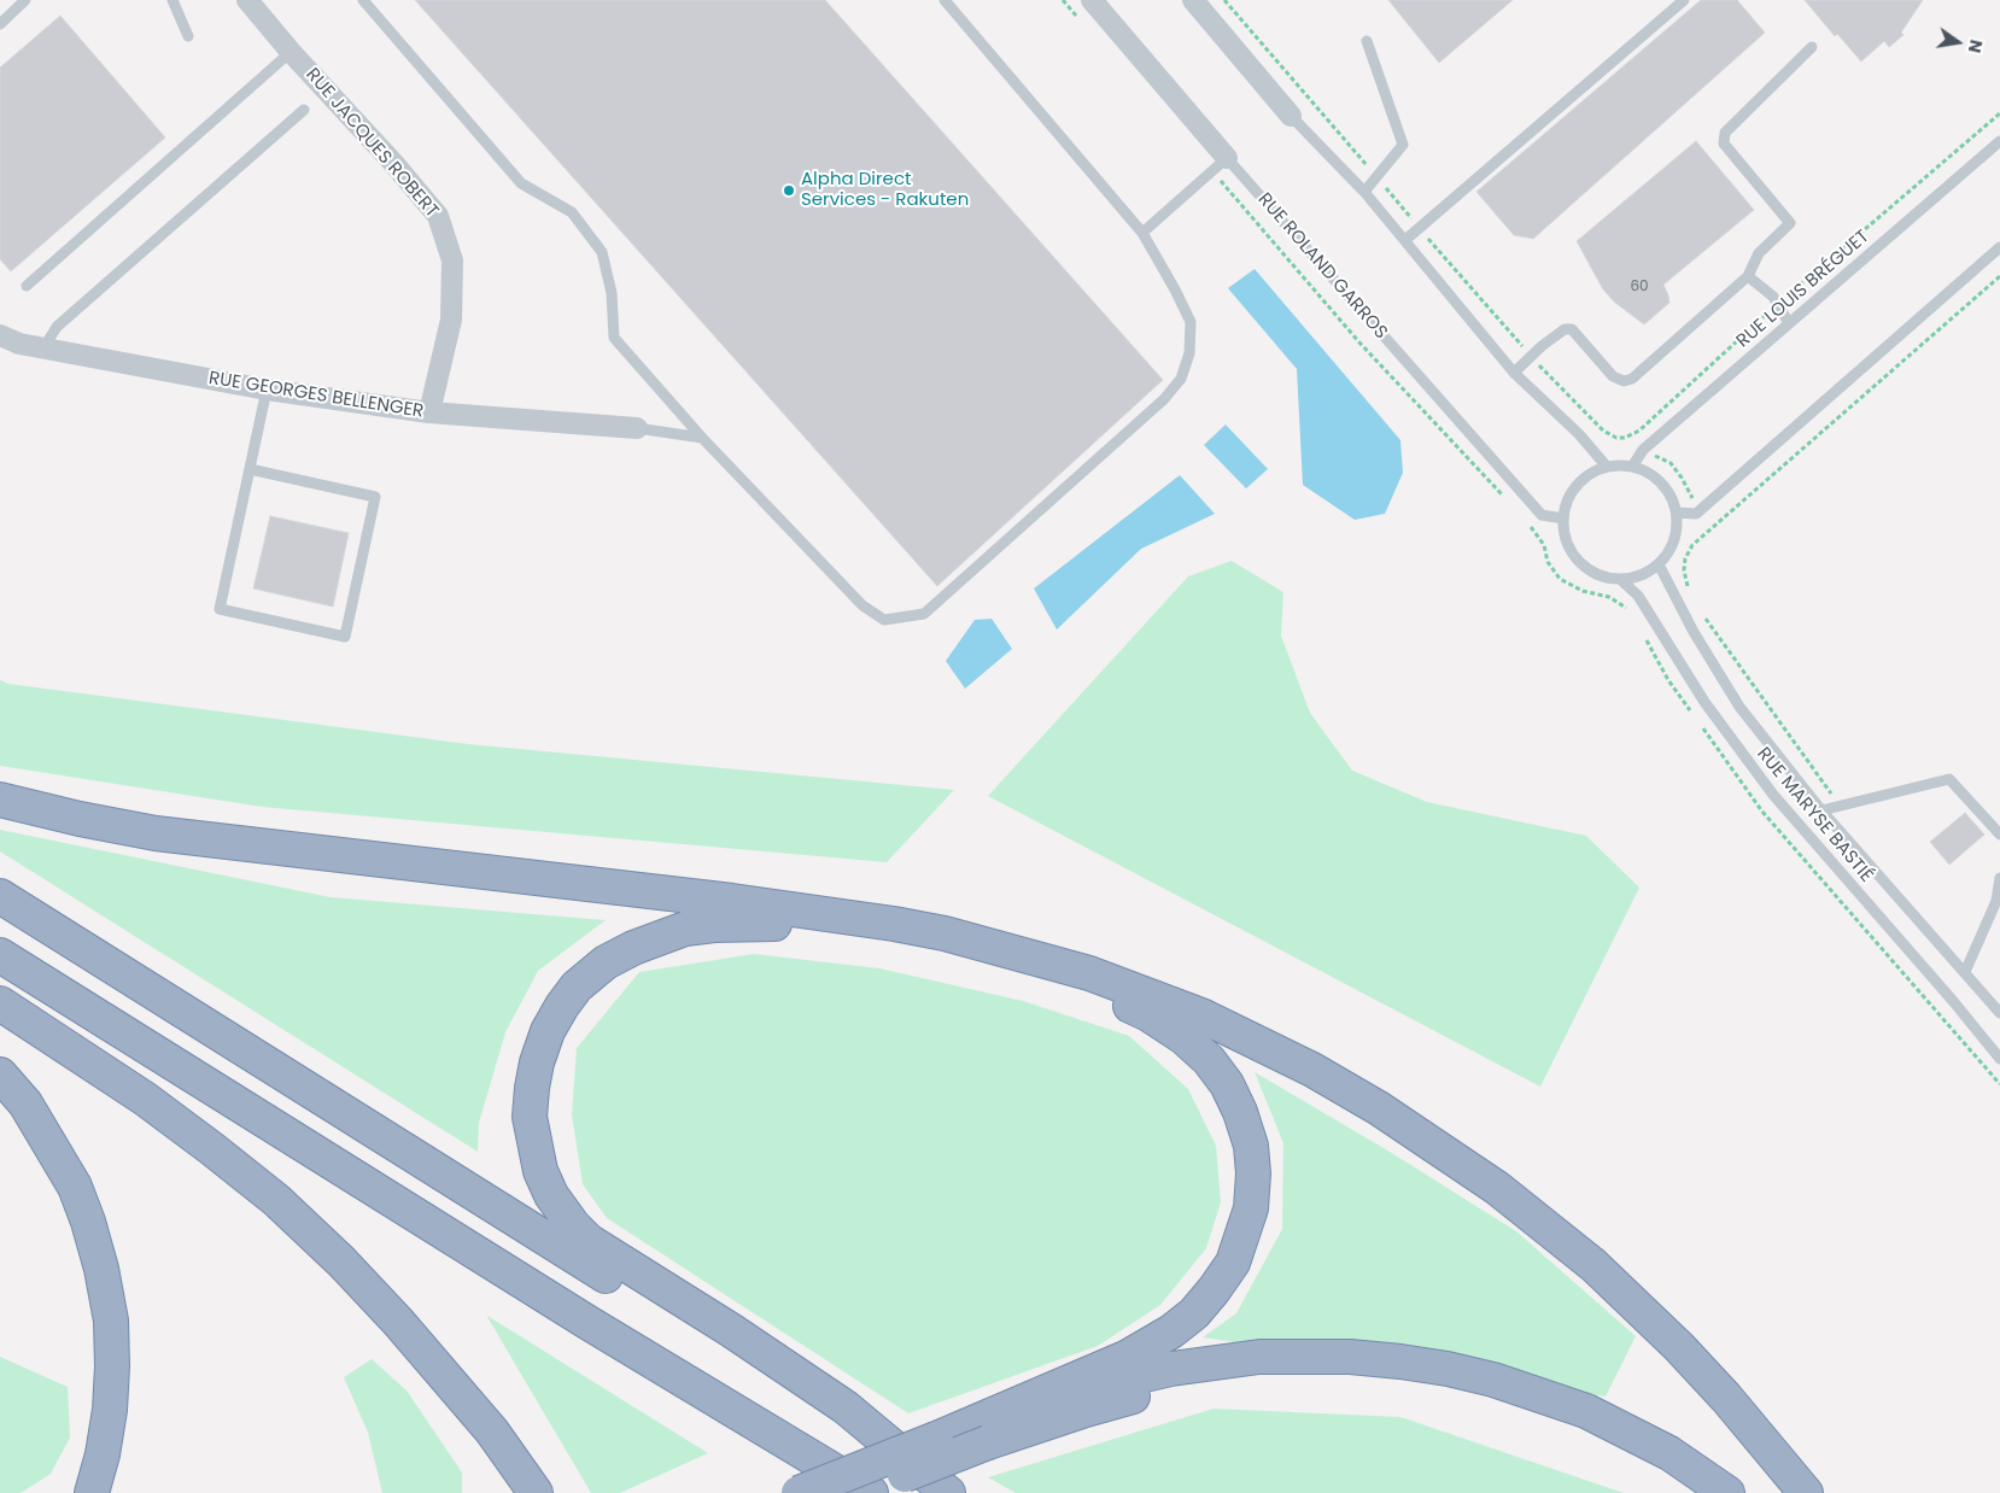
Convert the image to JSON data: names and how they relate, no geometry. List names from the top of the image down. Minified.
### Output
{"streets":{"street":["RUE JACQUES ROBERT","RUE ROLAND GARROS","RUE GEORGES BELLENGER"],"lane":["RUE LOUIS BRÉGUET","RUE MARYSE BASTIÉ"]},"crossings":[["RUE JACQUES ROBERT","RUE GEORGES BELLENGER"],["RUE ROLAND GARROS","RUE LOUIS BRÉGUET"],["RUE ROLAND GARROS","RUE MARYSE BASTIÉ"],["RUE LOUIS BRÉGUET","RUE MARYSE BASTIÉ"]],"places":["Alpha Direct Services - Rakuten"],"house_numbers":["60"],"north":"right"}
